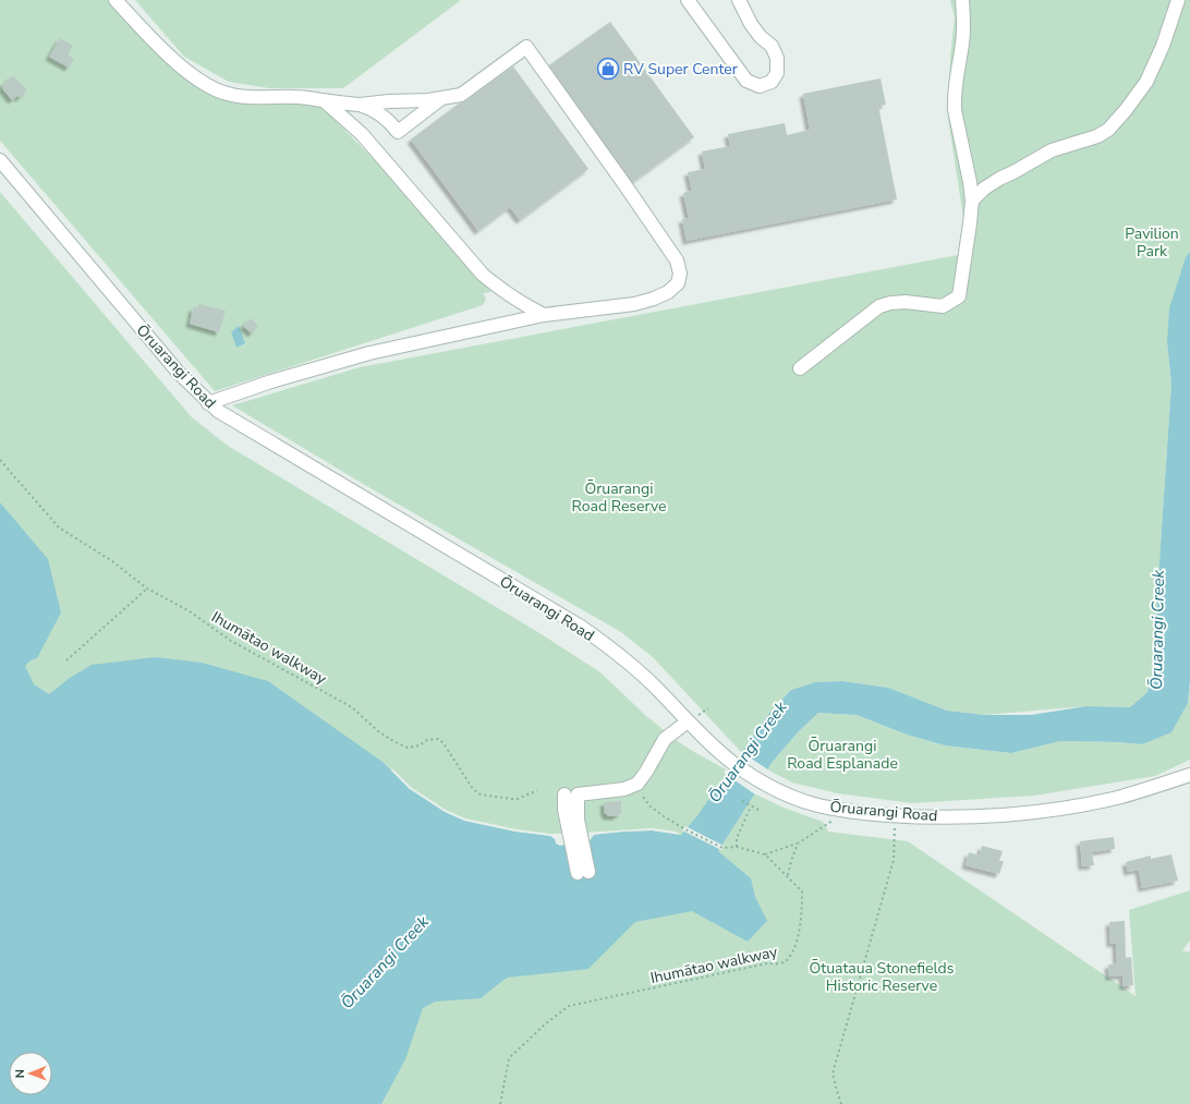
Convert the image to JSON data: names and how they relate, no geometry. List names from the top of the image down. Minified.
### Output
{"streets":{"street":["Ōruarangi Road"],"path":["Ihumātao walkway"]},"water":["Ōruarangi Creek"],"parks":["Pavilion Park","Ōruarangi Road Reserve","Ōruarangi Road Esplanade","Ōtuataua Stonefields Historic Reserve"],"places":{"shop":["RV Super Center"]},"north":"left"}
